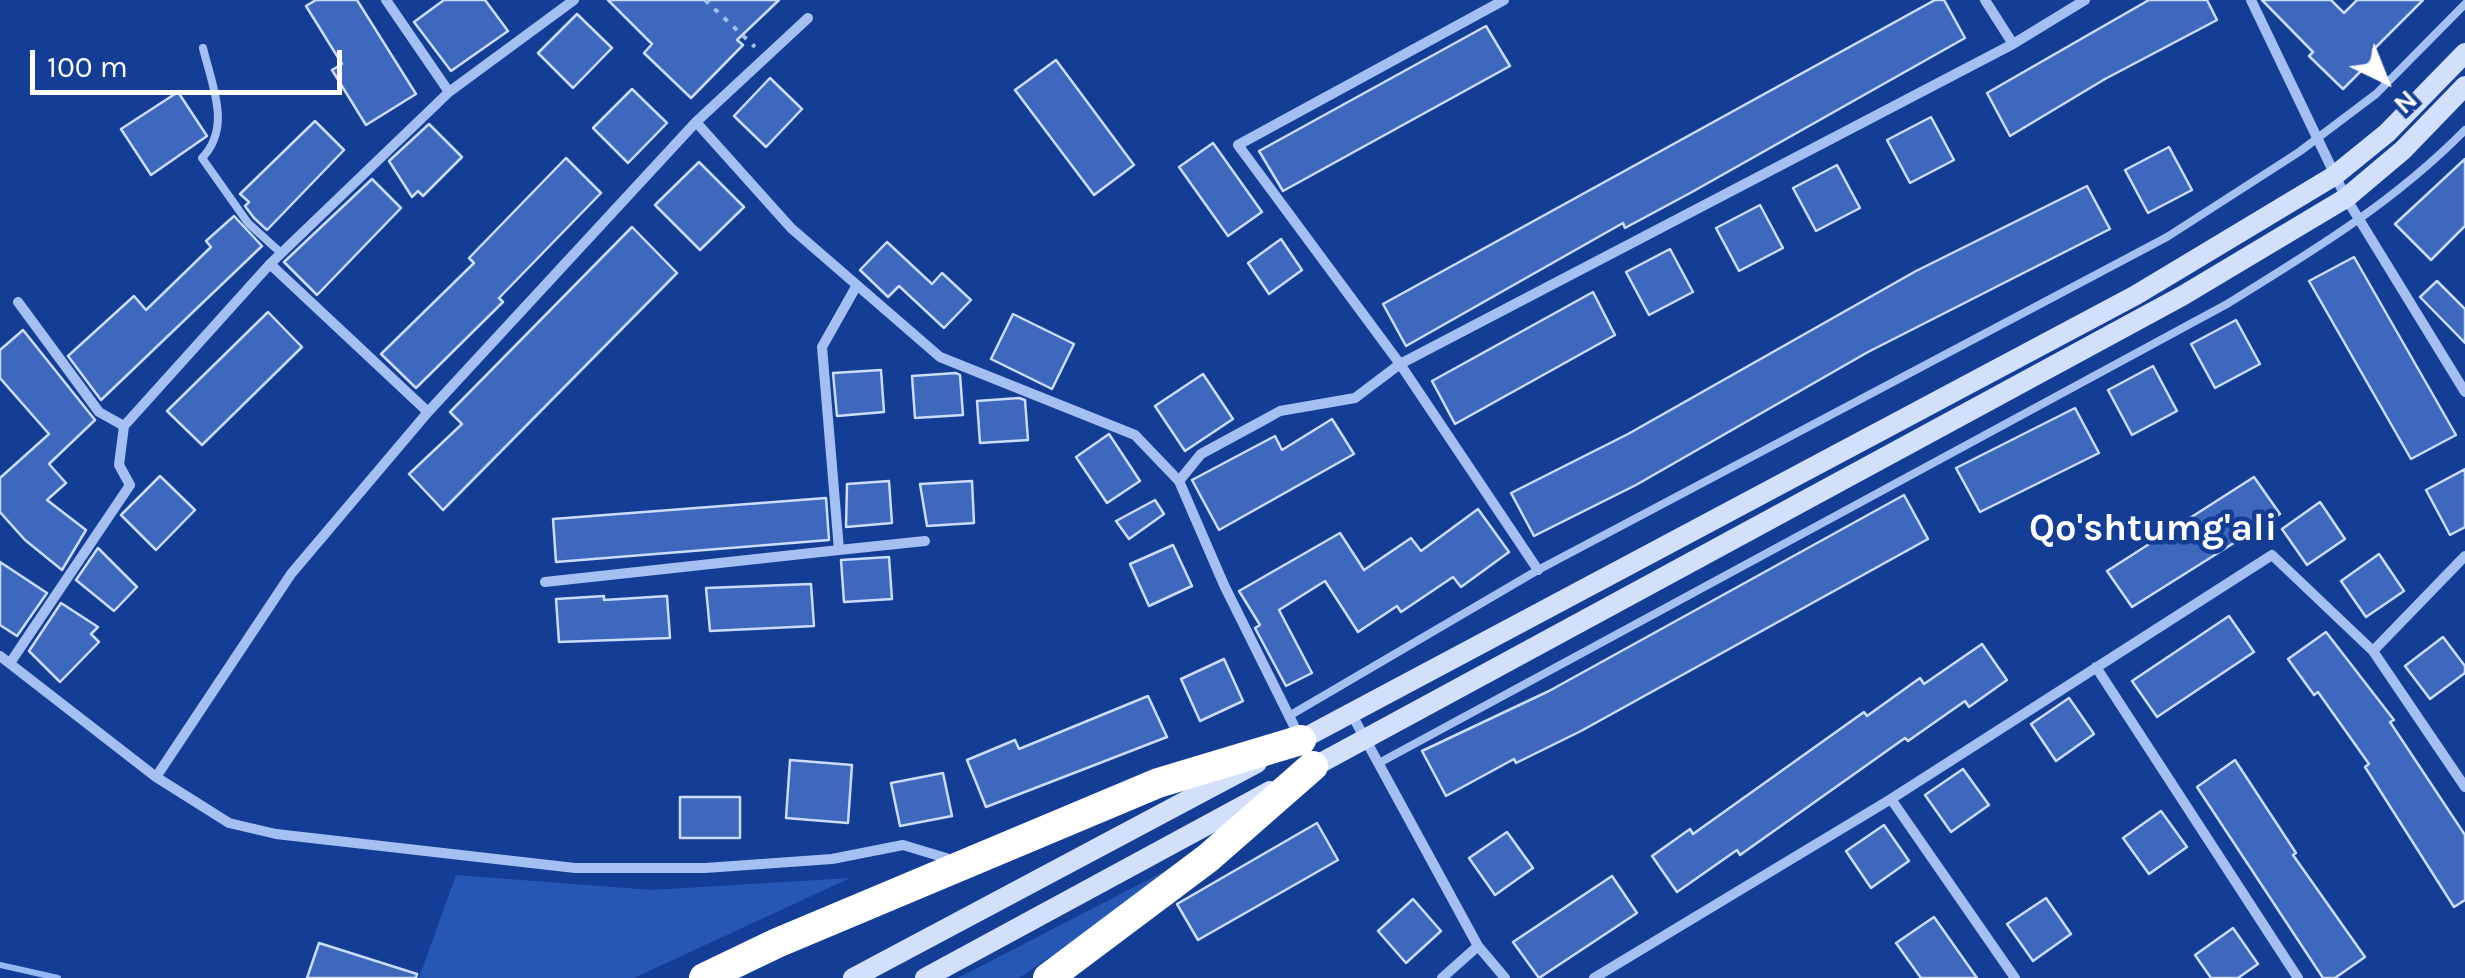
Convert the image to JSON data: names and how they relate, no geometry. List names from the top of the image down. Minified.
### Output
{"districts":["Qo'shtumg'ali"],"scale_bar":"100 m","north":"bottom right"}
